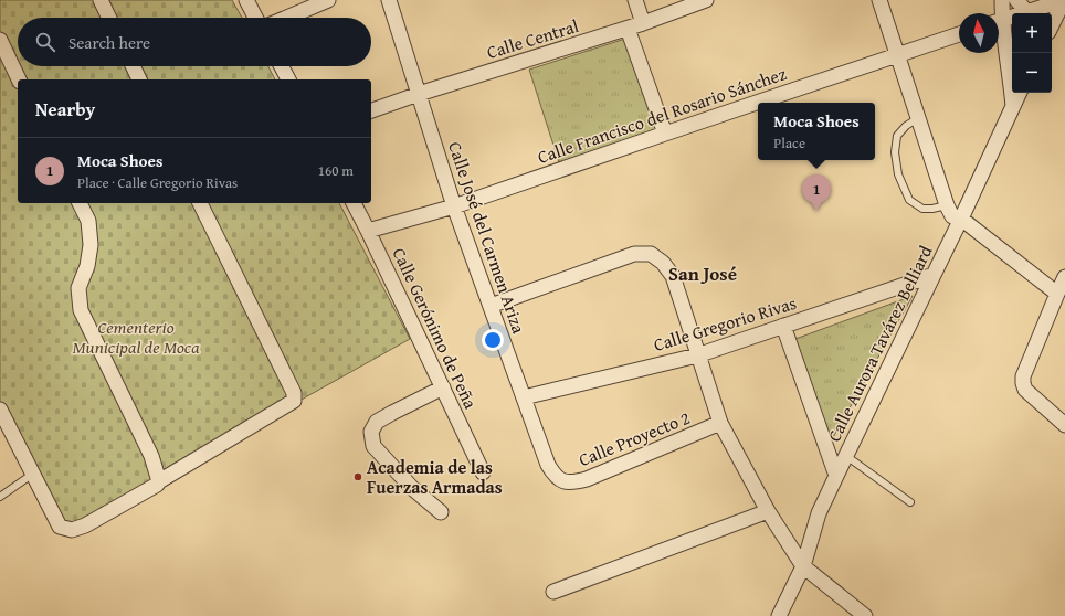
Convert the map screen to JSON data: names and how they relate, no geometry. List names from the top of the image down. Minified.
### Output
{"streets":{"street":["Calle Central","Calle Francisco del Rosario Sánchez","Calle José del Carmen Ariza","Calle Gregorio Rivas","Calle Gerónimo de Peña","Calle Aurora Tavárez Belliard","Calle Proyecto 2"]},"crossings":[["Calle Central","Calle José del Carmen Ariza"],["Calle Francisco del Rosario Sánchez","Calle José del Carmen Ariza"],["Calle Francisco del Rosario Sánchez","Calle Gerónimo de Peña"],["Calle José del Carmen Ariza","Calle Gregorio Rivas"],["Calle José del Carmen Ariza","Calle Proyecto 2"],["Calle Gregorio Rivas","Calle Aurora Tavárez Belliard"]],"districts":["San José"],"parks":["Cementerio Municipal de Moca"],"places":["Academia de las Fuerzas Armadas"],"north":"top","page":{"map_buttons":["+","−"],"search":"Search here","heading":"Nearby","popup":["Moca Shoes","Place"],"list":[{"mark":"1","name":"Moca Shoes","note":"Place · Calle Gregorio Rivas","value":"160 m"}],"pins":"1"}}
